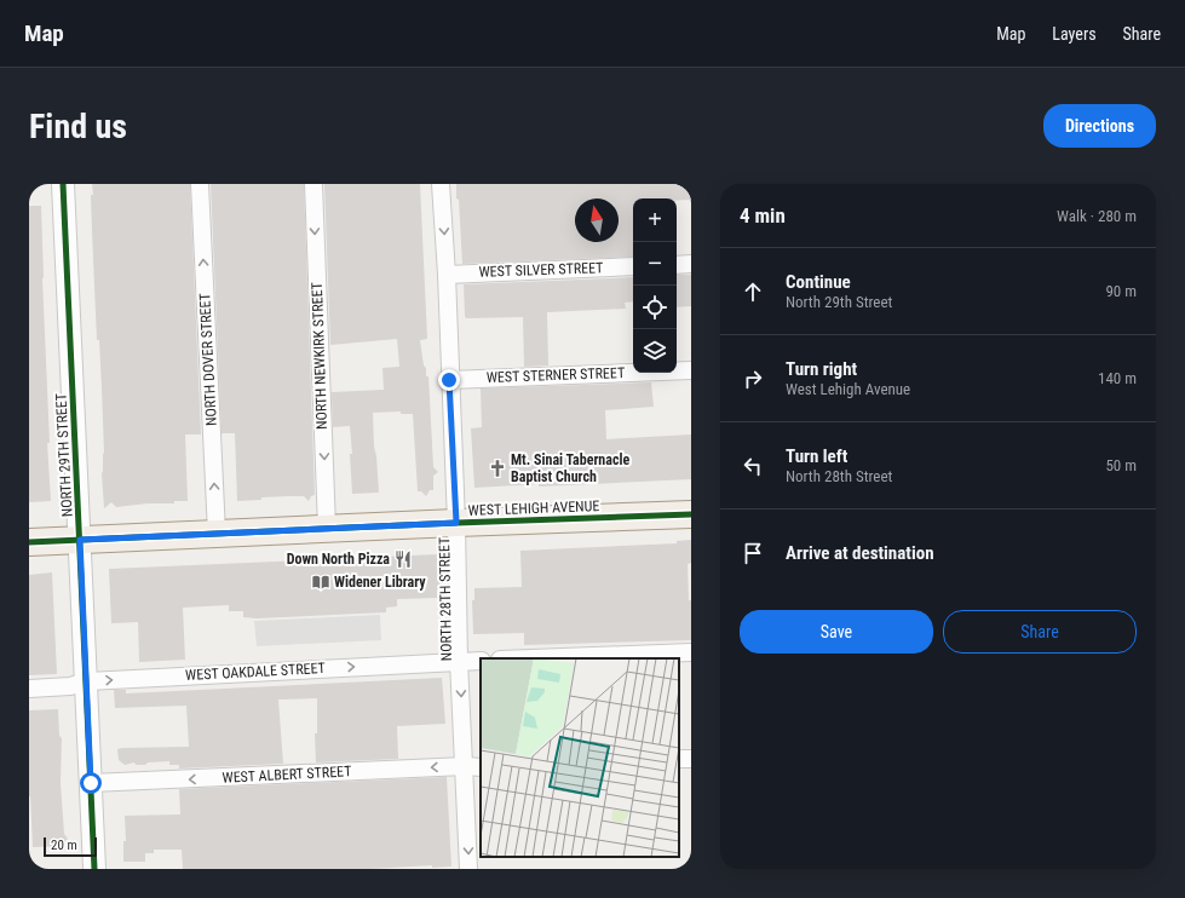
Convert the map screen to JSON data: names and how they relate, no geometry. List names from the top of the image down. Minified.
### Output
{"streets":{"main road":["WEST LEHIGH AVENUE"],"street":["WEST SILVER STREET","NORTH NEWKIRK STREET","NORTH DOVER STREET","WEST STERNER STREET","NORTH 29TH STREET","NORTH 28TH STREET","WEST OAKDALE STREET","WEST ALBERT STREET"]},"crossings":[["WEST SILVER STREET","NORTH 28TH STREET"],["NORTH NEWKIRK STREET","WEST LEHIGH AVENUE"],["NORTH DOVER STREET","WEST LEHIGH AVENUE"],["WEST STERNER STREET","NORTH 28TH STREET"],["NORTH 29TH STREET","WEST LEHIGH AVENUE"],["NORTH 29TH STREET","WEST OAKDALE STREET"],["NORTH 29TH STREET","WEST ALBERT STREET"],["WEST LEHIGH AVENUE","NORTH 28TH STREET"],["NORTH 28TH STREET","WEST OAKDALE STREET"],["NORTH 28TH STREET","WEST ALBERT STREET"]],"one_way":["NORTH NEWKIRK STREET","NORTH DOVER STREET","NORTH 28TH STREET","WEST OAKDALE STREET","WEST ALBERT STREET"],"places":{"church":["Mt. Sinai Tabernacle Baptist Church"],"restaurant":["Down North Pizza"],"library":["Widener Library"]},"scale_bar":"20 m","north":"top","page":{"header":"Map","nav":["Map","Layers","Share"],"buttons":["Directions",["Save","Share"]],"title":"Find us","heading":["4 min","Walk · 280 m"],"map_buttons":["+","−"],"list":[["Continue","North 29th Street","90 m"],["Turn right","West Lehigh Avenue","140 m"],["Turn left","North 28th Street","50 m"],"Arrive at destination"],"scale":"20 m"}}
